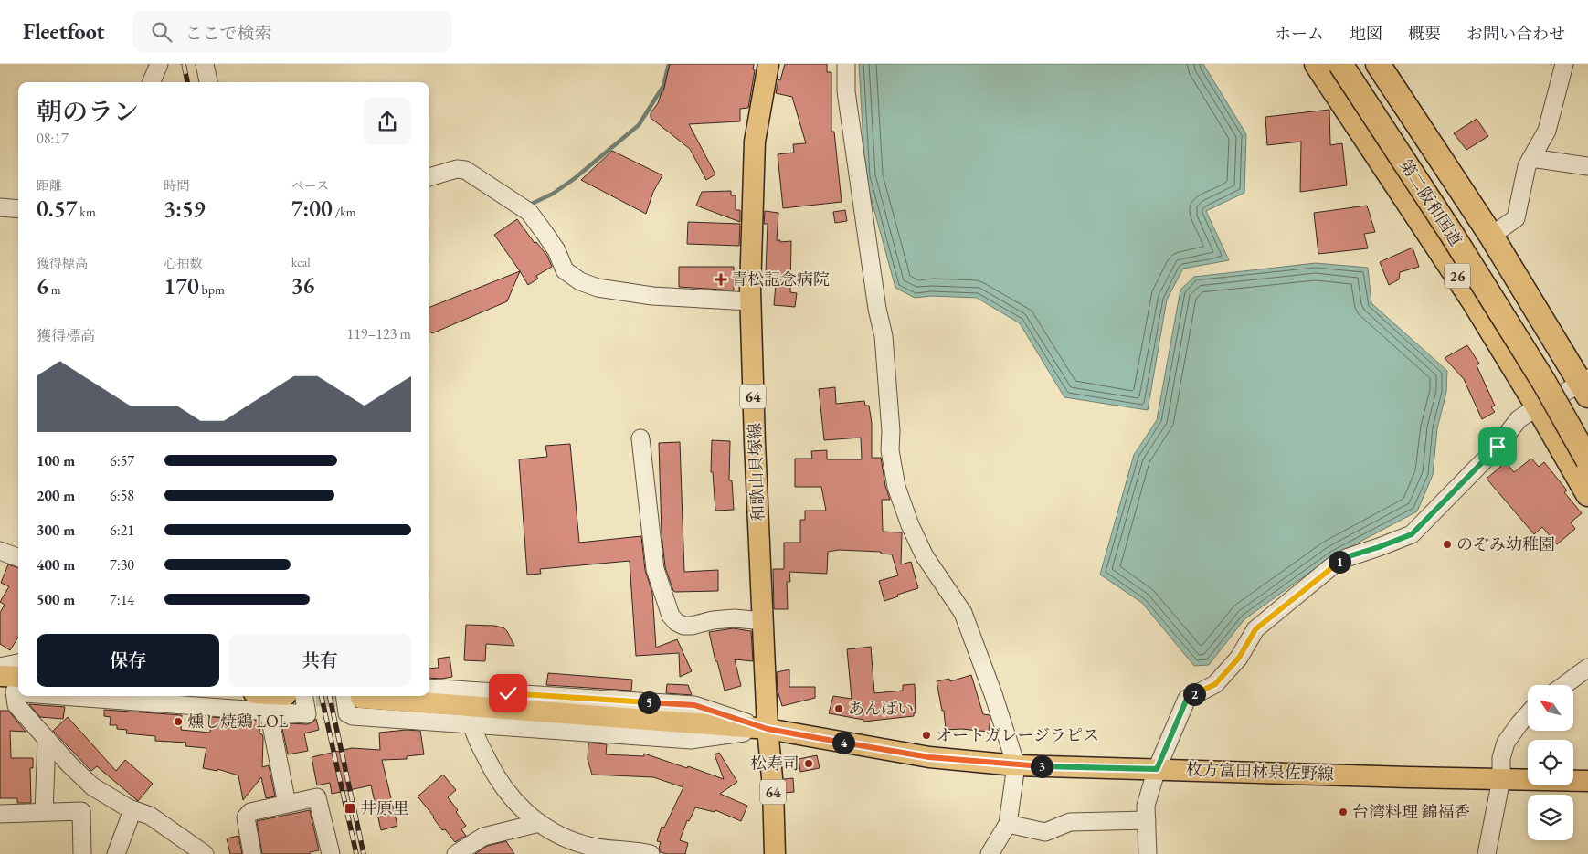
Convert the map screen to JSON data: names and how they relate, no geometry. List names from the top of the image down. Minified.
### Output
{"streets":{"highway":["第二阪和国道","26"],"main road":["64","和歌山貝塚線","枚方富田林泉佐野線"]},"crossings":[["和歌山貝塚線","枚方富田林泉佐野線"]],"places":{"health":["青松記念病院"],"other":["のぞみ幼稚園","あんばい","燻し焼鶏 LOL","オートガレージラピス","松寿司","台湾料理 錦福香"],"transit":["井原里"]},"north":"top left","page":{"header":"Fleetfoot","search":"ここで検索","nav":["ホーム","地図","概要","お問い合わせ"],"heading":["朝のラン","08:17"],"stats":[["距離","0.57 km"],["時間","3:59"],["ペース","7:00 /km"],["獲得標高","6 m"],["心拍数","170 bpm"],["kcal","36"]],"chart":["獲得標高","119–123 m"],"list":[{"name":"100 m","note":"6:57"},{"name":"200 m","note":"6:58"},{"name":"300 m","note":"6:21"},{"name":"400 m","note":"7:30"},{"name":"500 m","note":"7:14"}],"pins":["1","2","5","4","3"],"buttons":["保存","共有"]}}
